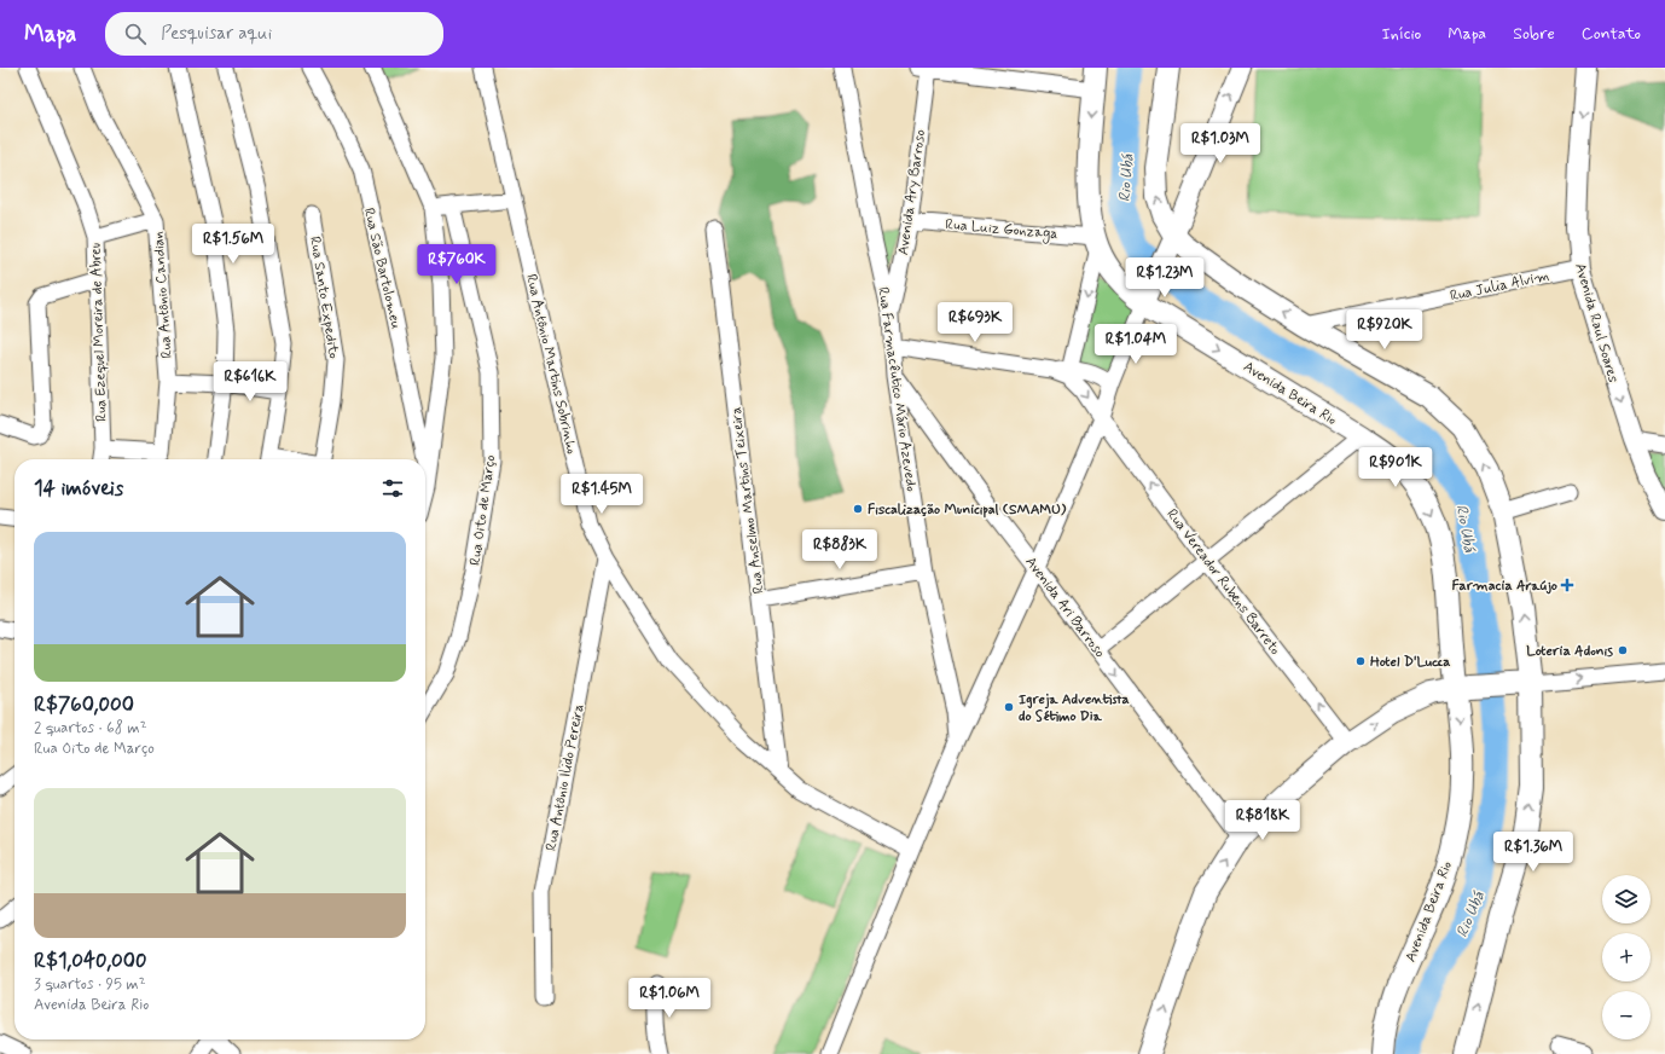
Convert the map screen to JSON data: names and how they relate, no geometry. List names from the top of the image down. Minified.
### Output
{"streets":{"main road":["Avenida Beira Rio"],"street":["Avenida Ary Barroso","Rua Luiz Gonzaga","Rua São Bartolomeu","Rua Julia Alvim","Rua Antônio Candian","Rua Santo Expedito","Avenida Raul Soares","Rua Ezequel Moreira de Abreu","Rua Antônio Martins Sobrinho","Rua Farmacêutico Mário Azevedo","Rua Anselmo Martins Teixeira","Rua Oito de Março","Rua Vereador Rubens Barreto","Avenida Ari Barroso","Rua Antônio Ilido Pereira"]},"crossings":[["Avenida Ary Barroso","Rua Luiz Gonzaga"],["Avenida Ary Barroso","Rua Farmacêutico Mário Azevedo"],["Rua Luiz Gonzaga","Avenida Beira Rio"],["Rua Julia Alvim","Avenida Raul Soares"],["Rua Antônio Martins Sobrinho","Rua Anselmo Martins Teixeira"],["Rua Antônio Martins Sobrinho","Rua Antônio Ilido Pereira"],["Rua Farmacêutico Mário Azevedo","Avenida Ari Barroso"]],"one_way":["Avenida Raul Soares","Avenida Ari Barroso"],"water":["Rio Ubá"],"places":{"other":["Fiscalização Municipal (SMAMU)","Loteria Adonis","Hotel D'Lucca","Igreja Adventista do Sétimo Dia"],"health":["Farmacia Araújo"]},"page":{"header":"Mapa","search":"Pesquisar aqui","nav":["Início","Mapa","Sobre","Contato"],"price":["R$1.03M","R$1.56M","R$760K","R$1.23M","R$693K","R$920K","R$1.04M","R$616K","R$901K","R$1.45M","R$883K","R$818K","R$1.36M","R$1.06M"],"heading":"14 imóveis","list":[{"name":"R$760,000","note":"2 quartos · 68 m² · Rua Oito de Março"},{"name":"R$1,040,000","note":"3 quartos · 95 m² · Avenida Beira Rio"}],"map_buttons":["+","−"]}}
